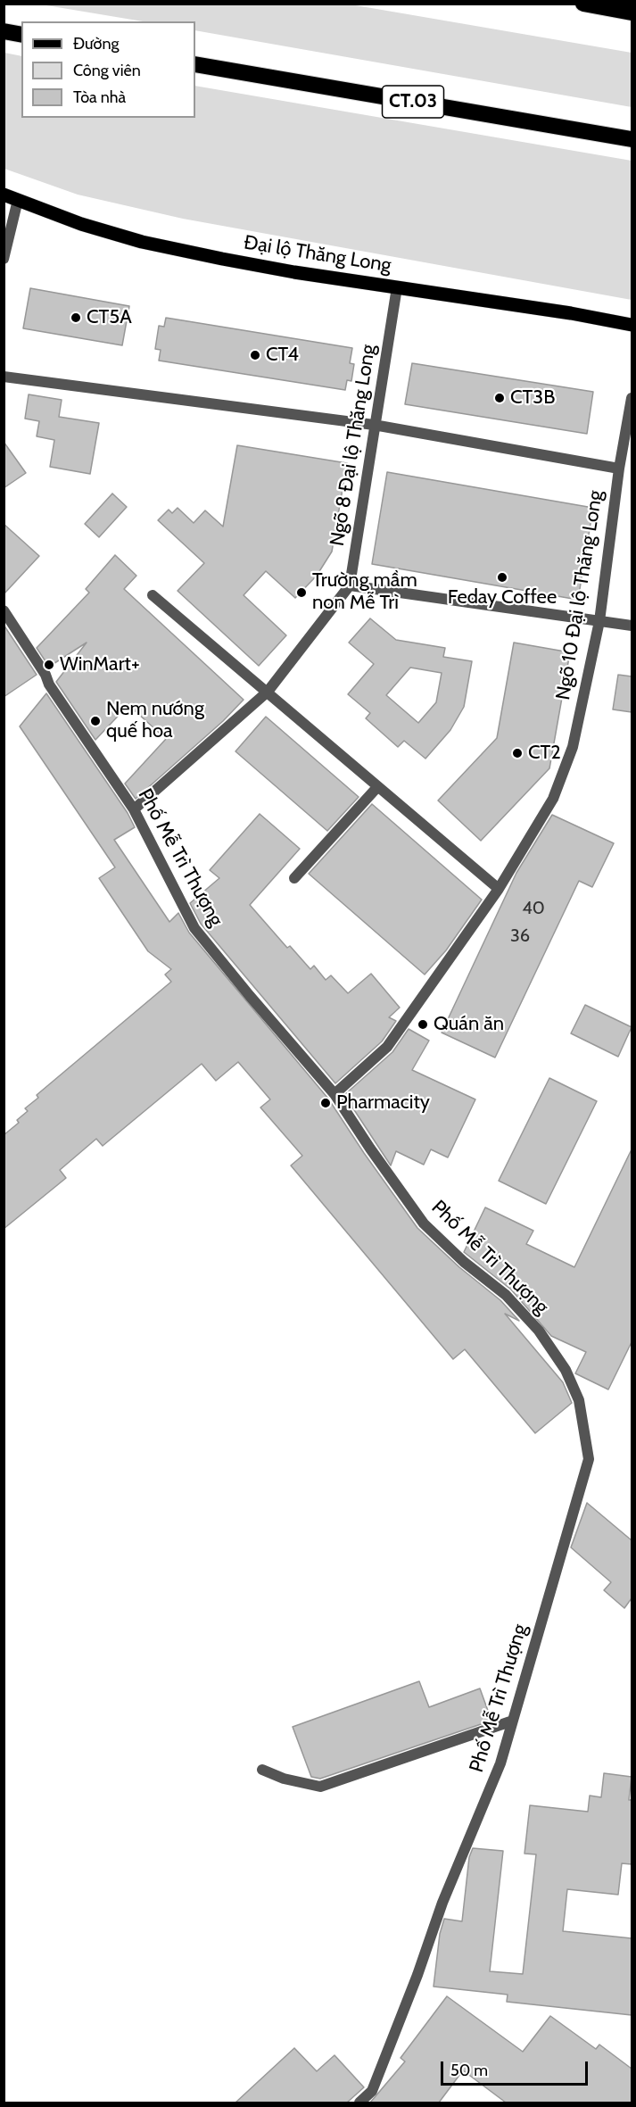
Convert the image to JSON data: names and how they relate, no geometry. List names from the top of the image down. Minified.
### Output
{"streets":{"highway":["CT.03"],"main road":["Đại lộ Thăng Long"],"street":["Ngõ 8 Đại lộ Thăng Long","Ngõ 10 Đại lộ Thăng Long","Phố Mễ Trì Thượng"]},"crossings":[["Đại lộ Thăng Long","Ngõ 8 Đại lộ Thăng Long"],["Ngõ 8 Đại lộ Thăng Long","Phố Mễ Trì Thượng"],["Ngõ 10 Đại lộ Thăng Long","Phố Mễ Trì Thượng"]],"places":["CT5A","CT4","CT3B","Feday Coffee","Trường mầm non Mễ Trì","WinMart+","Nem nướng quế hoa","CT2","Quán ăn","Pharmacity"],"house_numbers":["40","36"],"legend":["Đường","Công viên","Tòa nhà"],"scale_bar":"50 m"}
